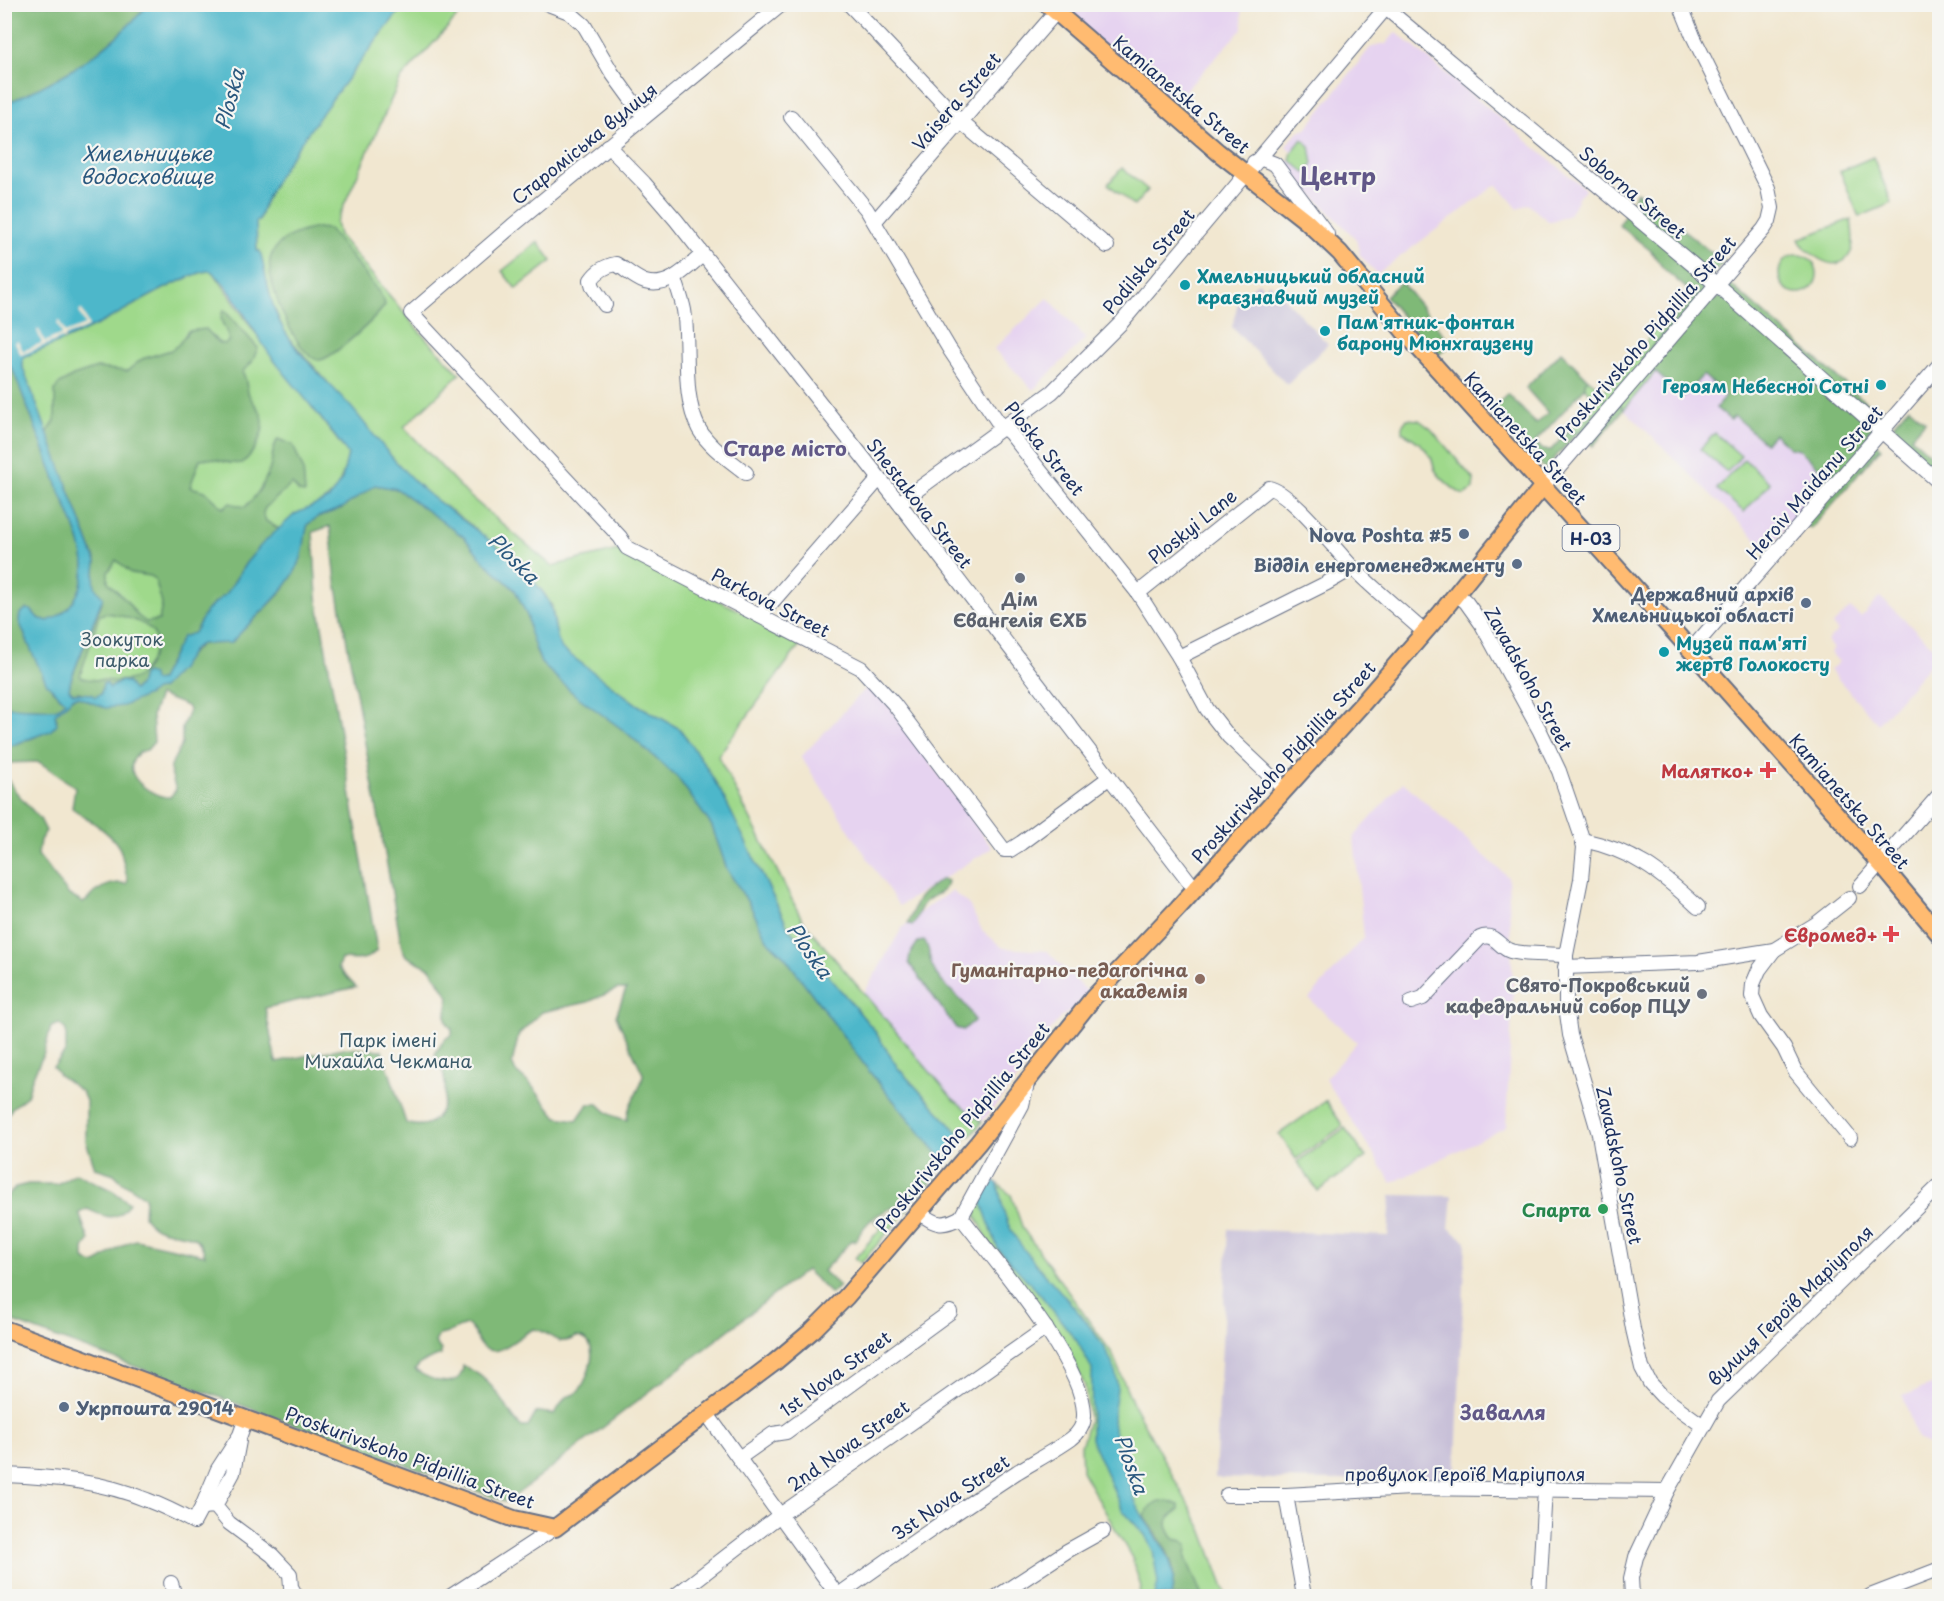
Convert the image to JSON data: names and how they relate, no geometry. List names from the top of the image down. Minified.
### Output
{"streets":{"main road":["Kamianetska Street","Proskurivskoho Pidpillia Street","Н-03"],"street":["Vaisera Street","Староміська вулиця","Soborna Street","Podilska Street","Ploska Street","Heroiv Maidanu Street","Shestakova Street","Ploskyi Lane","Parkova Street","Zavadskoho Street","вулиця Героїв Маріуполя","1st Nova Street","2nd Nova Street","провулок Героїв Маріуполя","3st Nova Street"]},"crossings":[["Kamianetska Street","Vaisera Street"],["Kamianetska Street","Podilska Street"],["Kamianetska Street","Proskurivskoho Pidpillia Street"],["Kamianetska Street","Heroiv Maidanu Street"],["Vaisera Street","Ploska Street"],["Староміська вулиця","Shestakova Street"],["Староміська вулиця","Parkova Street"],["Soborna Street","Podilska Street"],["Soborna Street","Proskurivskoho Pidpillia Street"],["Soborna Street","Heroiv Maidanu Street"],["Podilska Street","Ploska Street"],["Podilska Street","Shestakova Street"],["Proskurivskoho Pidpillia Street","Ploska Street"],["Proskurivskoho Pidpillia Street","Shestakova Street"],["Proskurivskoho Pidpillia Street","Zavadskoho Street"],["Ploska Street","Ploskyi Lane"],["Shestakova Street","Parkova Street"],["Zavadskoho Street","вулиця Героїв Маріуполя"],["вулиця Героїв Маріуполя","провулок Героїв Маріуполя"],["2nd Nova Street","3st Nova Street"]],"districts":["Центр","Старе місто","Завалля"],"water":["Ploska","Хмельницьке водосховище"],"parks":["Зоокуток парка","Парк імені Михайла Чекмана"],"places":{"other":["Хмельницький обласний краєзнавчий музей","Пам'ятник-фонтан барону Мюнхгаузену","Героям Небесної Сотні","Nova Poshta #5","Відділ енергоменеджменту","Дім Євангелія ЄХБ","Державний архів Хмельницької області","Музей пам'яті жертв Голокосту","Гуманітарно-педагогічна академія","Свято-Покровський кафедральний собор ПЦУ","Спарта","Укрпошта 29014"],"health":["Малятко+","Євромед+"]}}
